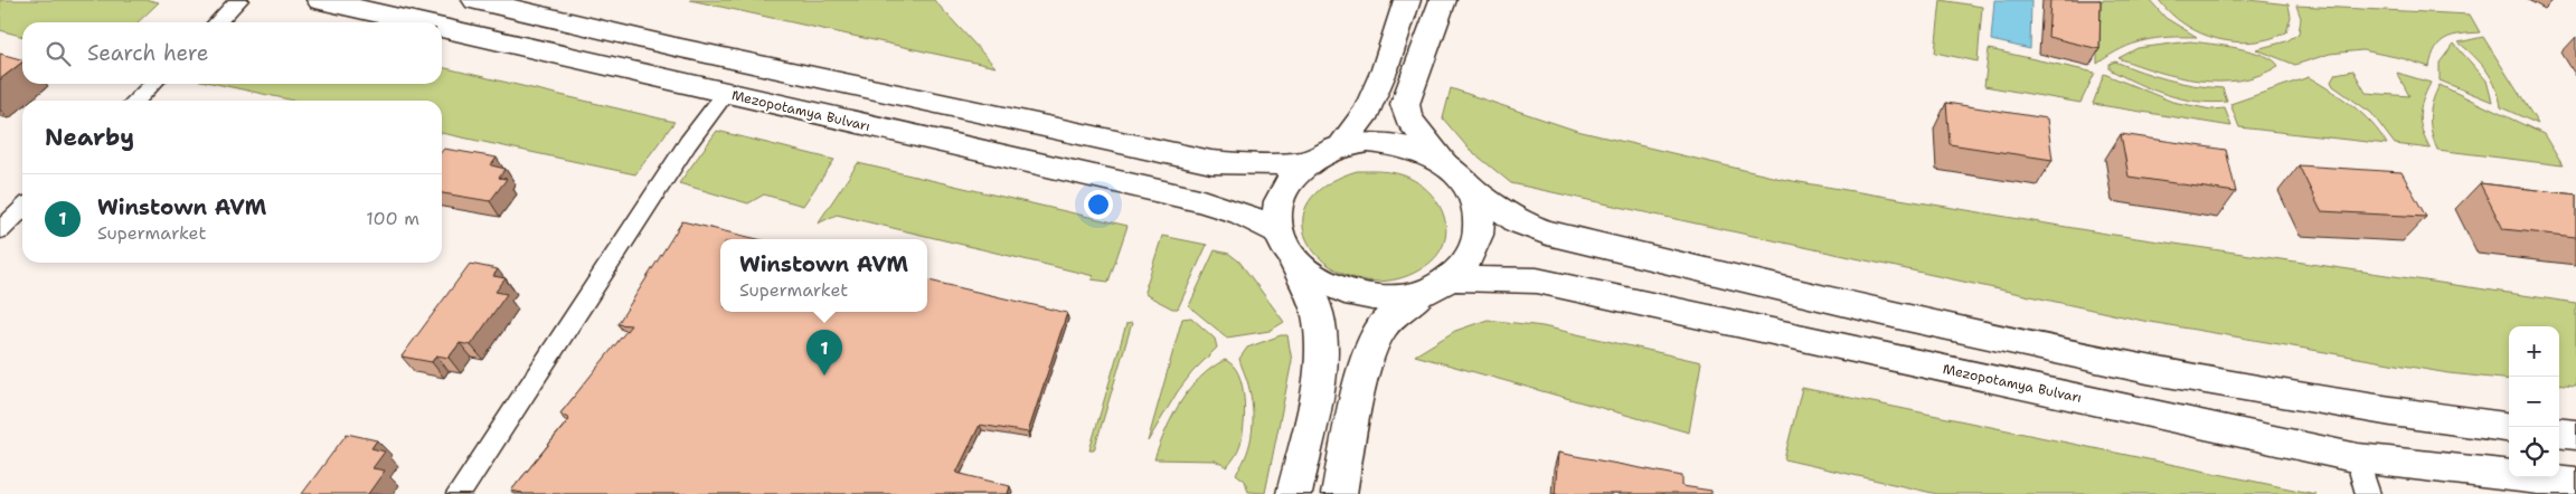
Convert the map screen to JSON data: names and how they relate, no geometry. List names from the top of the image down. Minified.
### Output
{"streets":{"main road":["Mezopotamya Bulvarı"]},"page":{"search":"Search here","heading":"Nearby","list":[{"mark":"1","name":"Winstown AVM","note":"Supermarket","value":"100 m"}],"popup":["Winstown AVM","Supermarket"],"map_buttons":["+","−"],"pins":"1"}}
